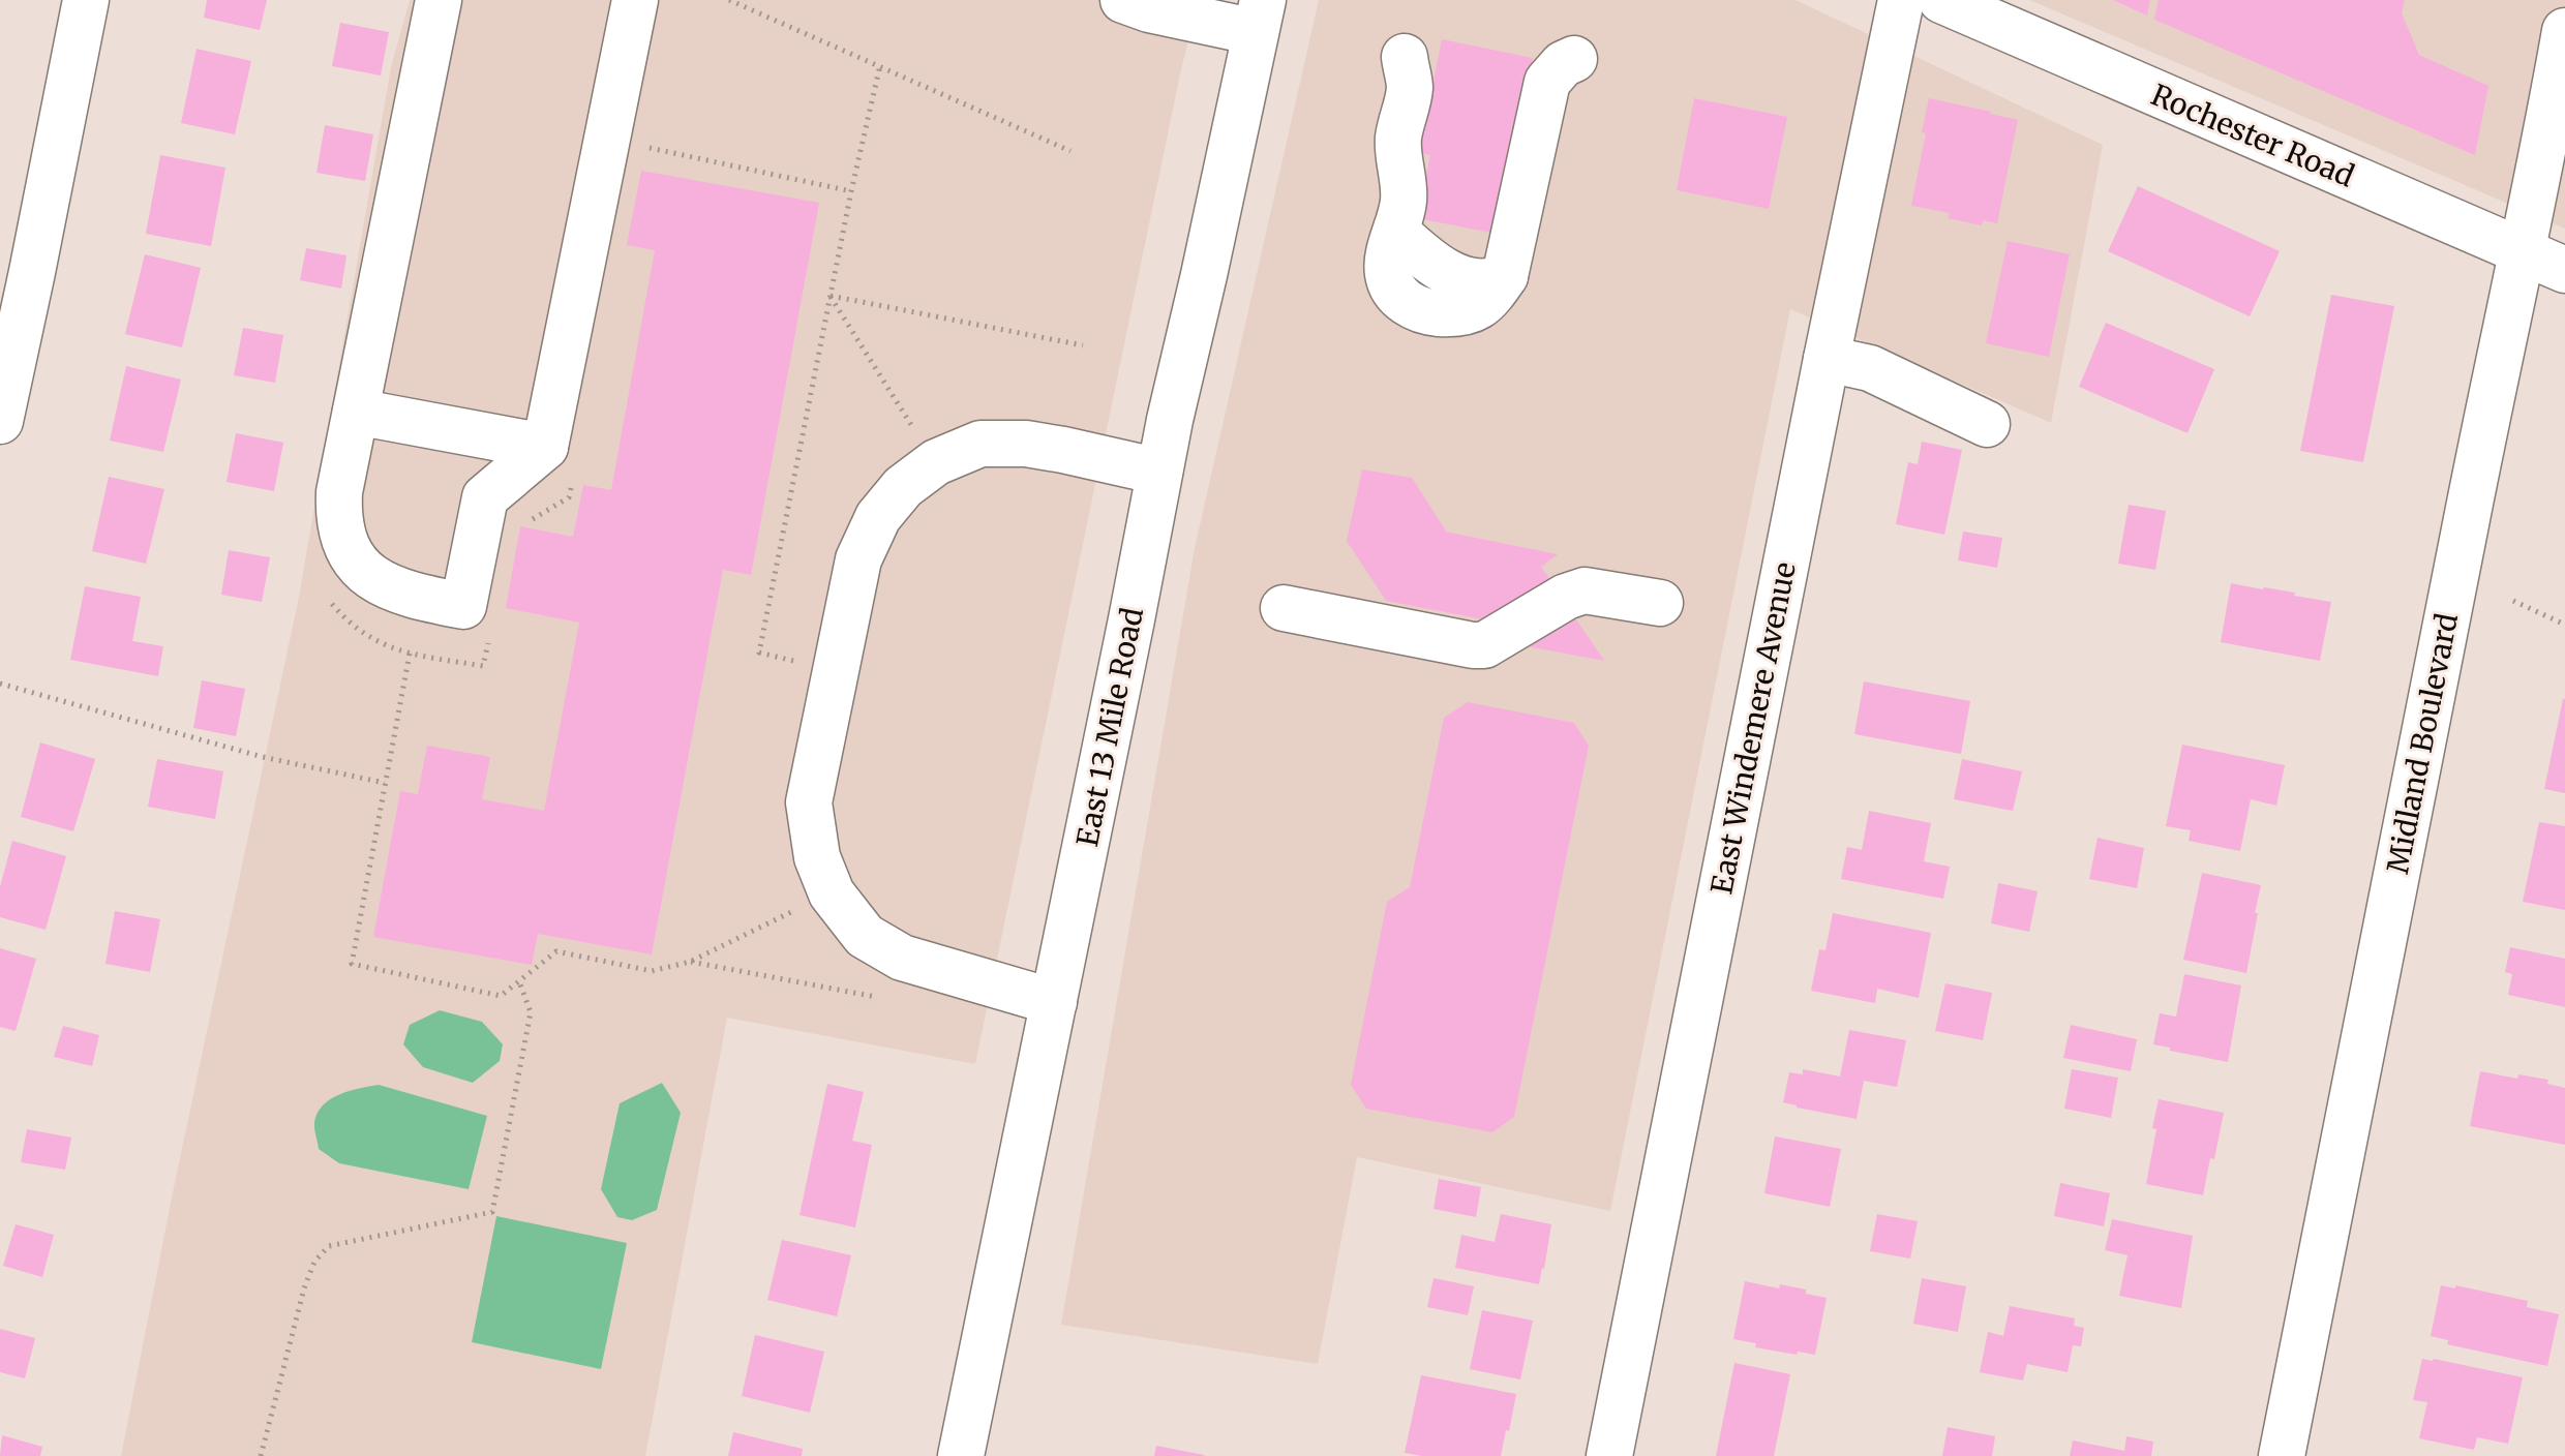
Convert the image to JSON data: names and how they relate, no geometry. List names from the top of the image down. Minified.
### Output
{"streets":{"street":["Rochester Road","East 13 Mile Road","East Windemere Avenue","Midland Boulevard"]},"crossings":[["Rochester Road","Midland Boulevard"]]}
